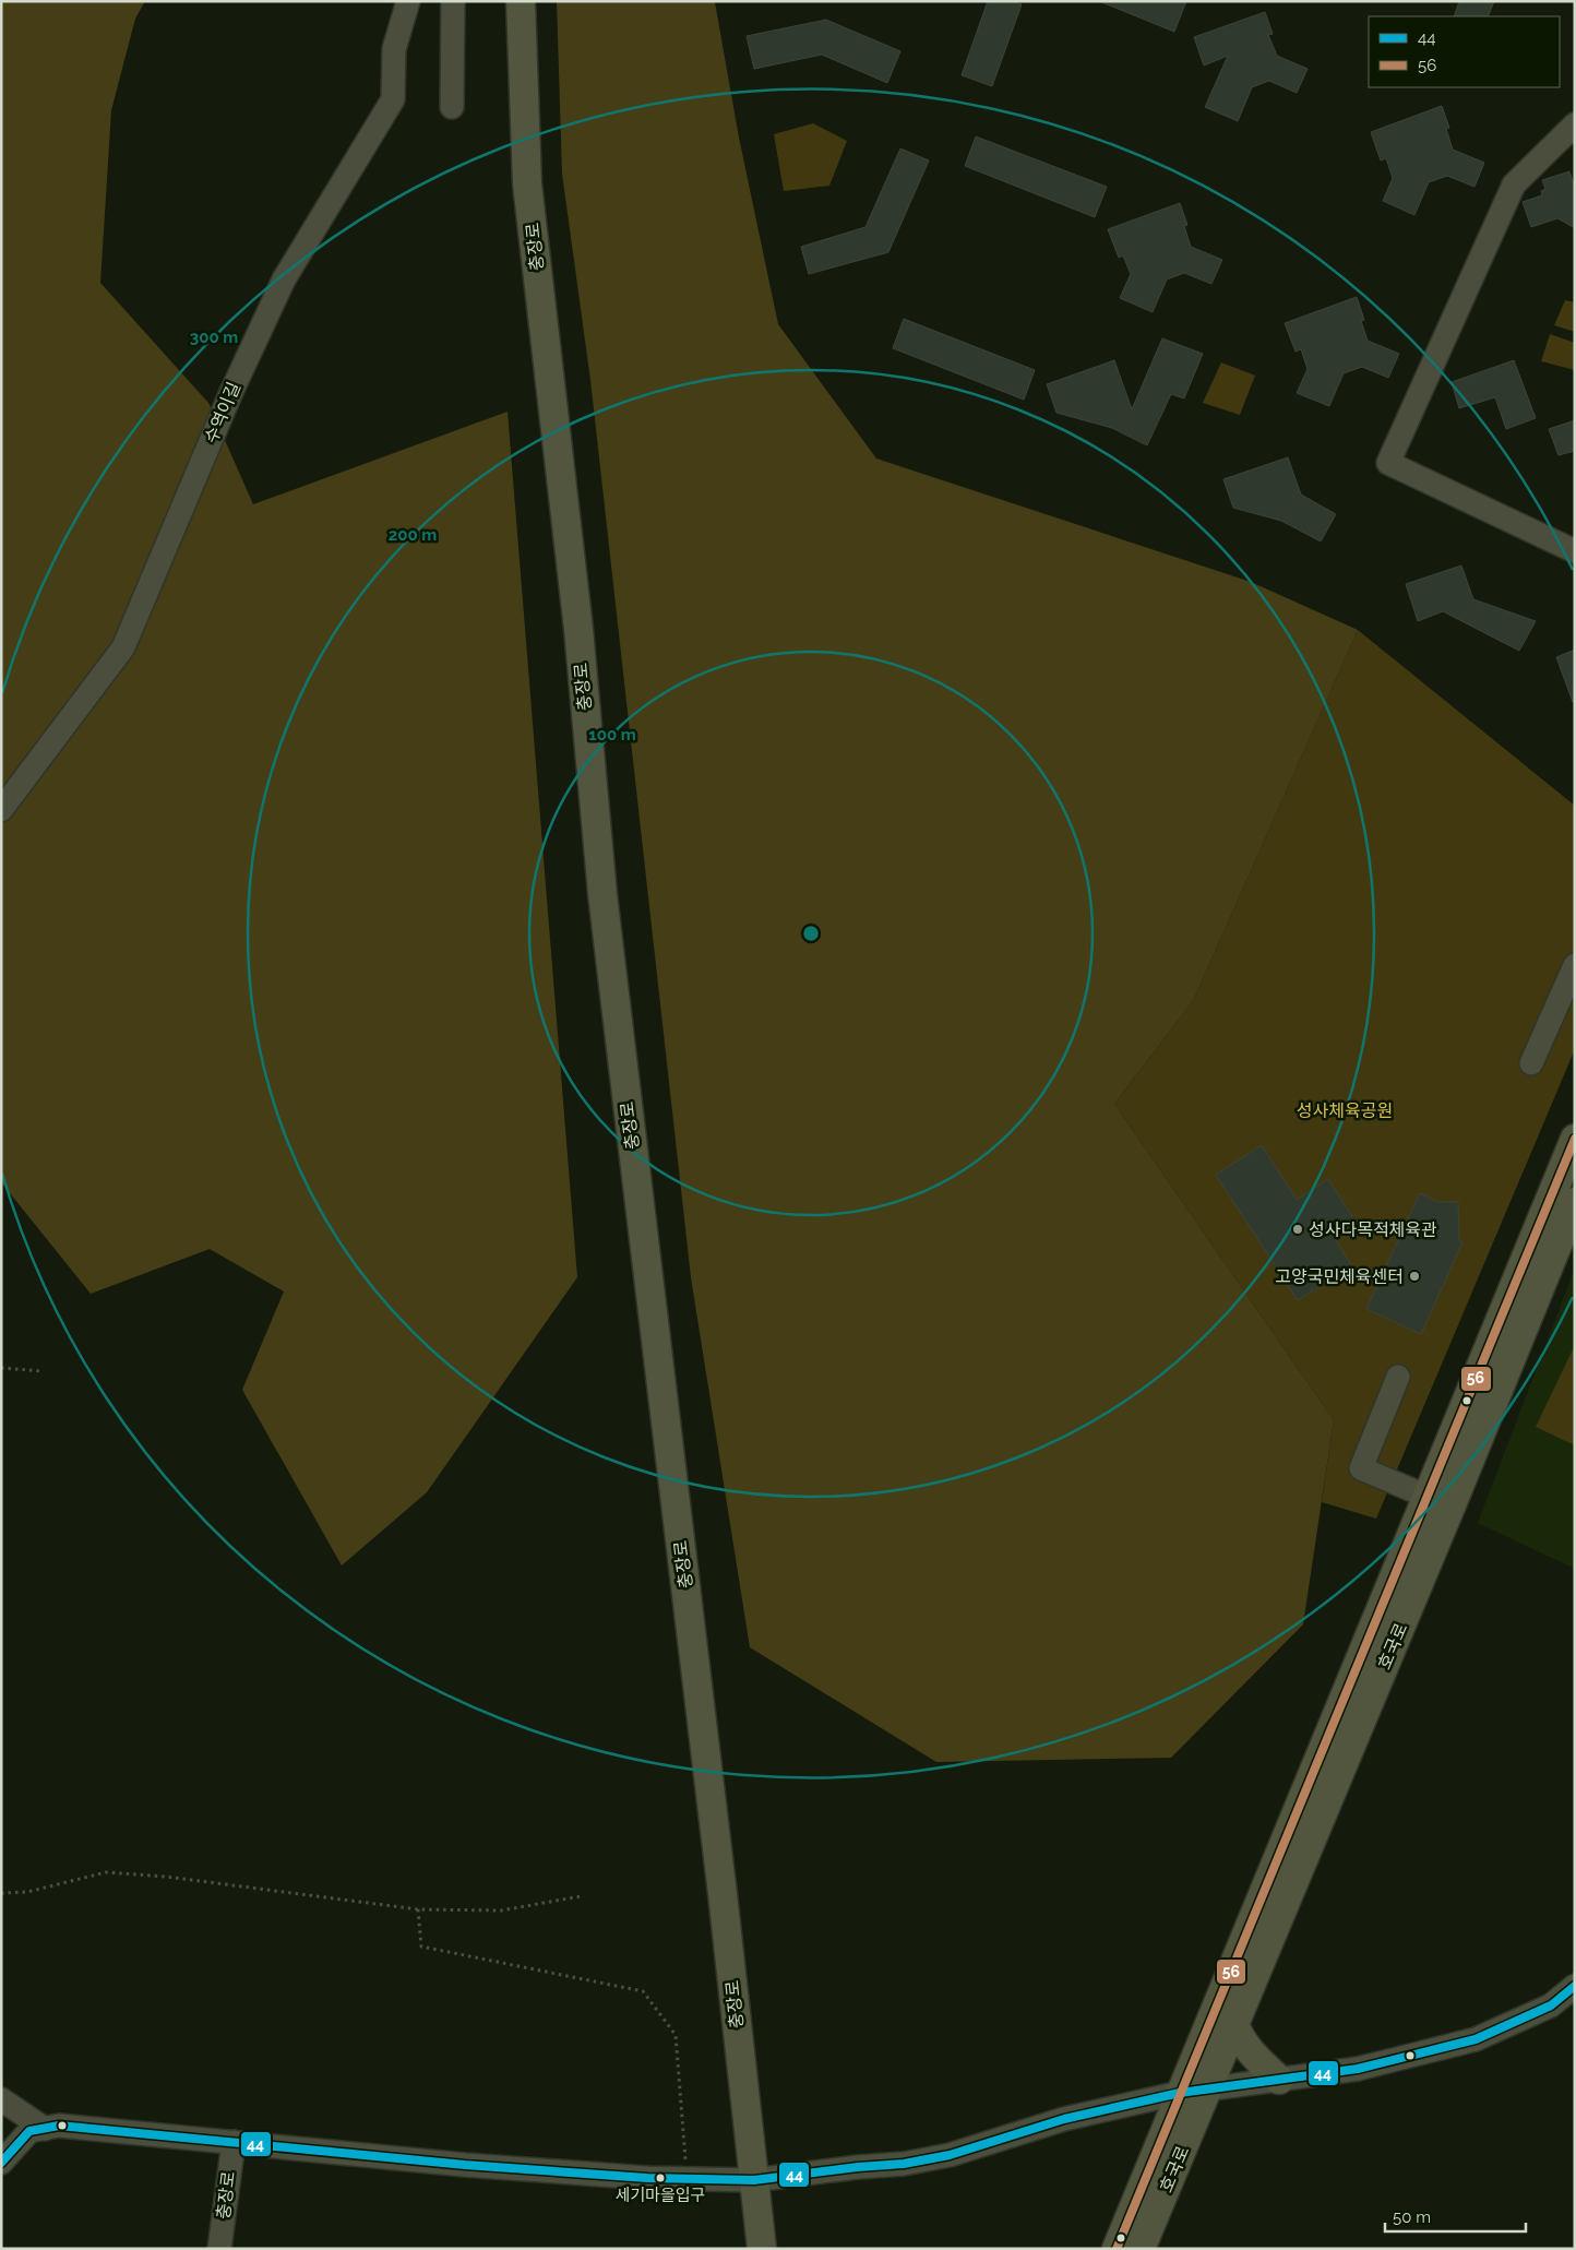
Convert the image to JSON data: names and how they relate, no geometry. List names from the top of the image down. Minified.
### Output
{"streets":{"main road":["충장로","호국로"],"street":["수역이길"]},"parks":["성사체육공원"],"places":["성사다목적체육관","고양국민체육센터","세기마을입구"],"lines":["transit line 56","transit line 44"],"legend":["44","56"],"scale_bar":"50 m","rings":["300 m","200 m","100 m"]}
